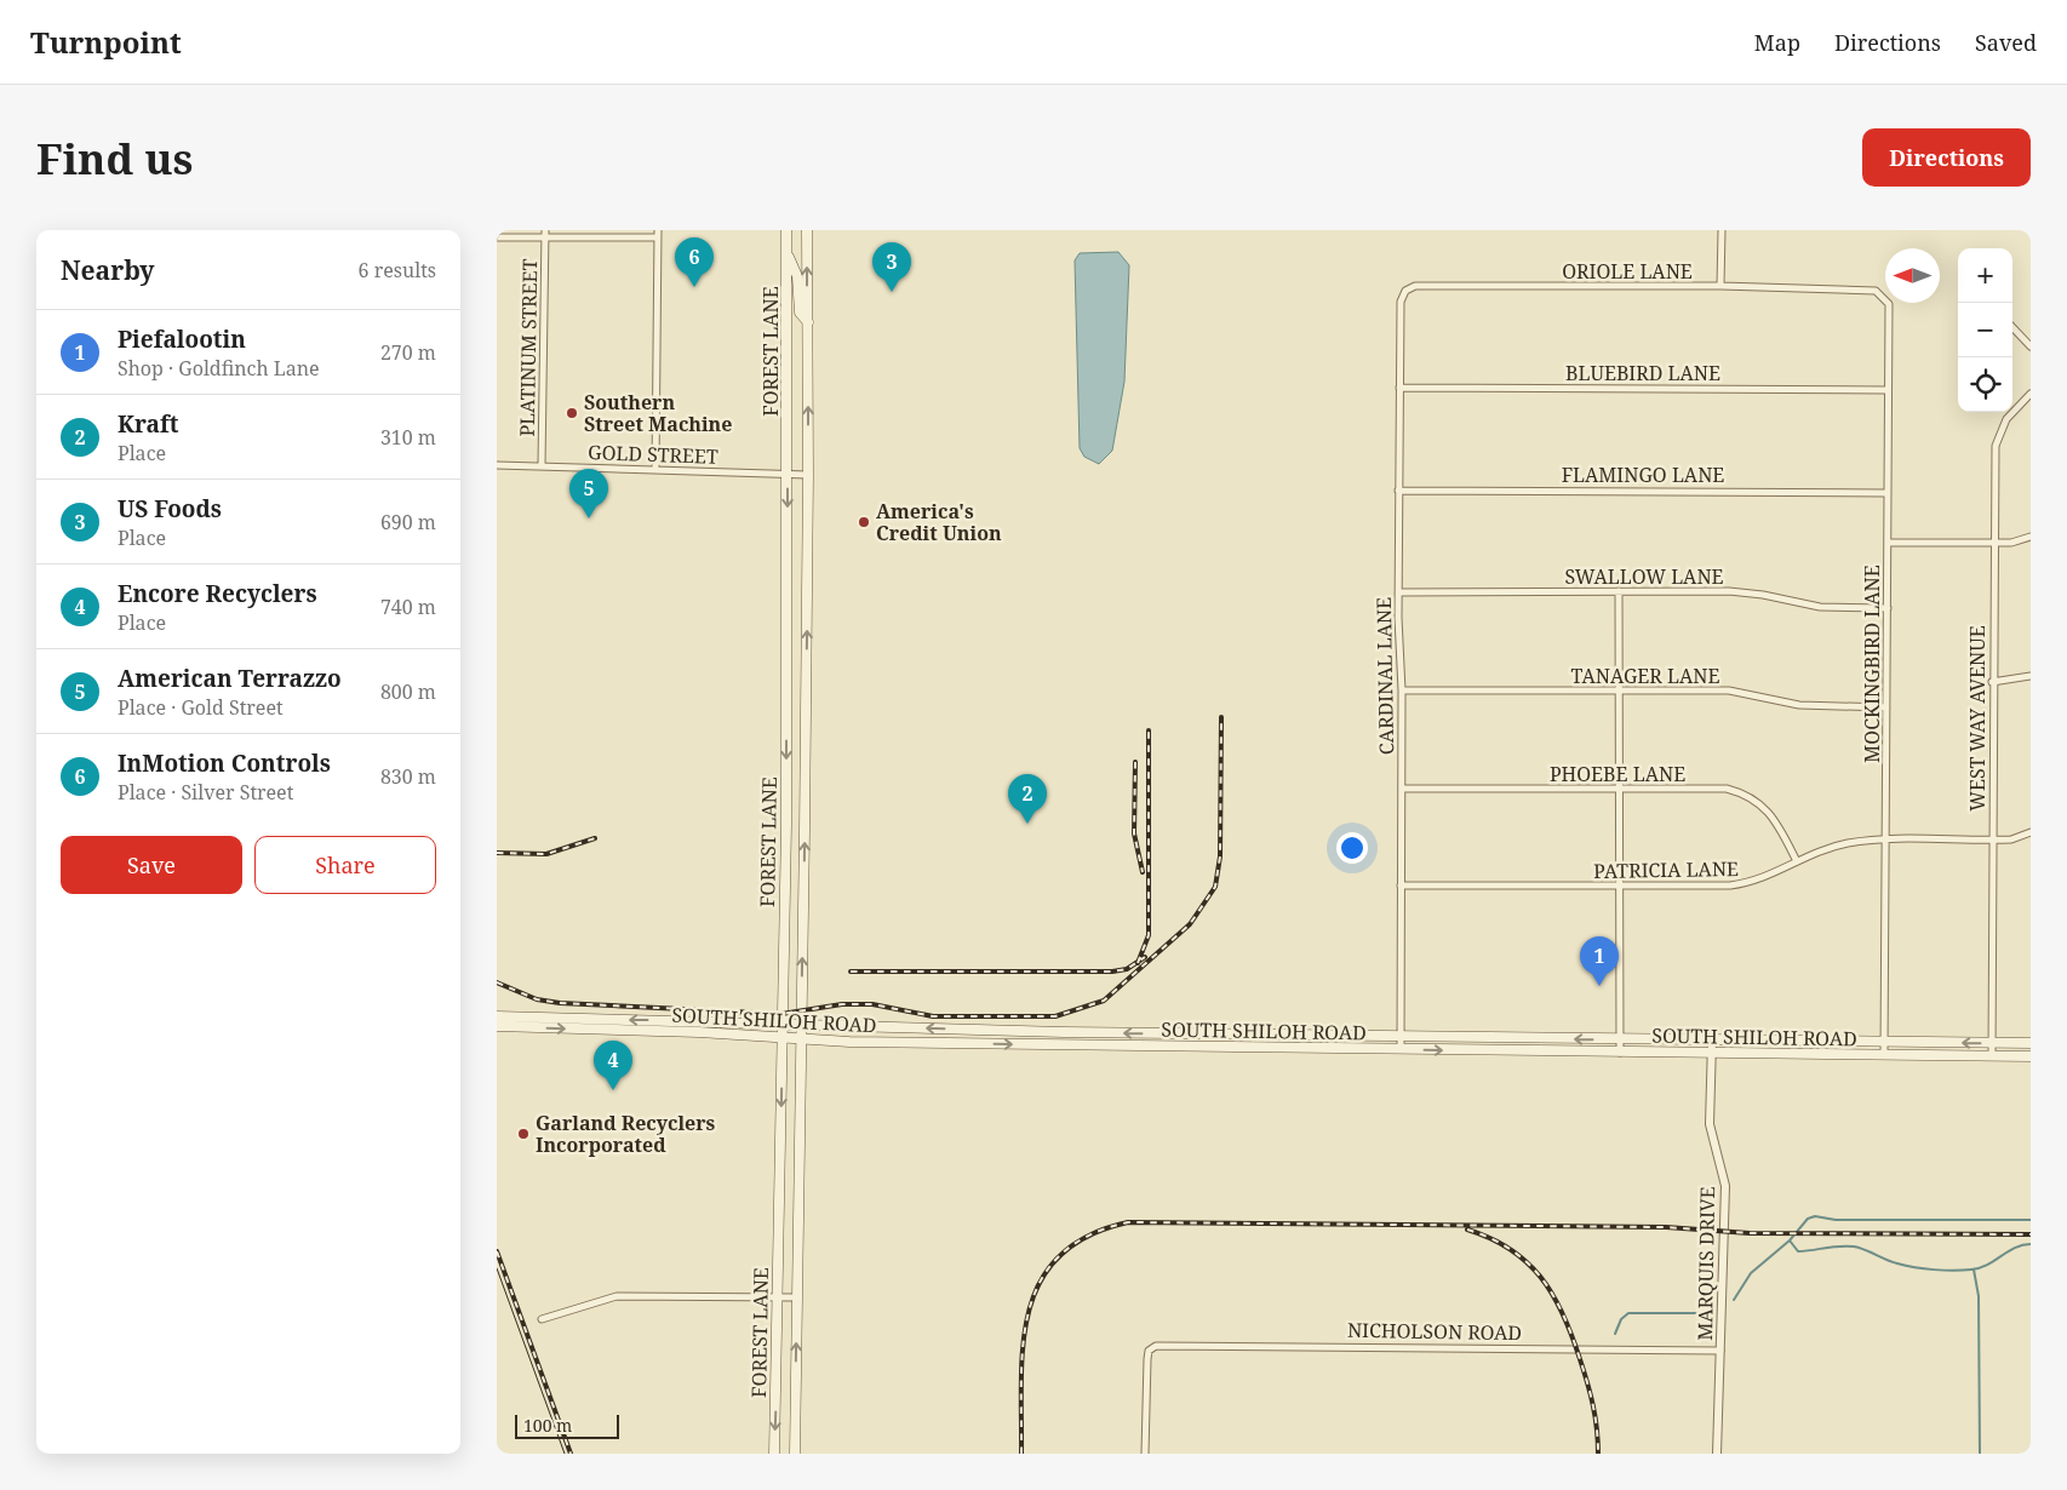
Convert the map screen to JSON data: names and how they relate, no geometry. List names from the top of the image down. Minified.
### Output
{"streets":{"main road":["FOREST LANE","SOUTH SHILOH ROAD"],"street":["ORIOLE LANE","PLATINUM STREET","BLUEBIRD LANE","GOLD STREET","FLAMINGO LANE","SWALLOW LANE","MOCKINGBIRD LANE","CARDINAL LANE","TANAGER LANE","WEST WAY AVENUE","PHOEBE LANE","PATRICIA LANE","MARQUIS DRIVE","NICHOLSON ROAD"]},"crossings":[["ORIOLE LANE","MOCKINGBIRD LANE"],["ORIOLE LANE","CARDINAL LANE"],["PLATINUM STREET","GOLD STREET"],["FOREST LANE","GOLD STREET"],["FOREST LANE","SOUTH SHILOH ROAD"],["BLUEBIRD LANE","MOCKINGBIRD LANE"],["BLUEBIRD LANE","CARDINAL LANE"],["FLAMINGO LANE","MOCKINGBIRD LANE"],["FLAMINGO LANE","CARDINAL LANE"],["SWALLOW LANE","MOCKINGBIRD LANE"],["SWALLOW LANE","CARDINAL LANE"],["MOCKINGBIRD LANE","TANAGER LANE"],["MOCKINGBIRD LANE","PATRICIA LANE"],["MOCKINGBIRD LANE","SOUTH SHILOH ROAD"],["CARDINAL LANE","TANAGER LANE"],["CARDINAL LANE","PHOEBE LANE"],["CARDINAL LANE","PATRICIA LANE"],["CARDINAL LANE","SOUTH SHILOH ROAD"],["WEST WAY AVENUE","PATRICIA LANE"],["WEST WAY AVENUE","SOUTH SHILOH ROAD"],["PHOEBE LANE","PATRICIA LANE"],["SOUTH SHILOH ROAD","MARQUIS DRIVE"],["MARQUIS DRIVE","NICHOLSON ROAD"]],"places":["Southern Street Machine","America's Credit Union","Garland Recyclers Incorporated"],"scale_bar":"100 m","north":"left","page":{"header":"Turnpoint","nav":["Map","Directions","Saved"],"buttons":["Directions",["Save","Share"]],"title":"Find us","heading":["Nearby","6 results"],"pins":["6","3","5","2","1","4"],"map_buttons":["+","−"],"list":[{"mark":"1","name":"Piefalootin","note":"Shop · Goldfinch Lane","value":"270 m"},{"mark":"2","name":"Kraft","note":"Place","value":"310 m"},{"mark":"3","name":"US Foods","note":"Place","value":"690 m"},{"mark":"4","name":"Encore Recyclers","note":"Place","value":"740 m"},{"mark":"5","name":"American Terrazzo","note":"Place · Gold Street","value":"800 m"},{"mark":"6","name":"InMotion Controls","note":"Place · Silver Street","value":"830 m"}],"scale":"100 m"}}
